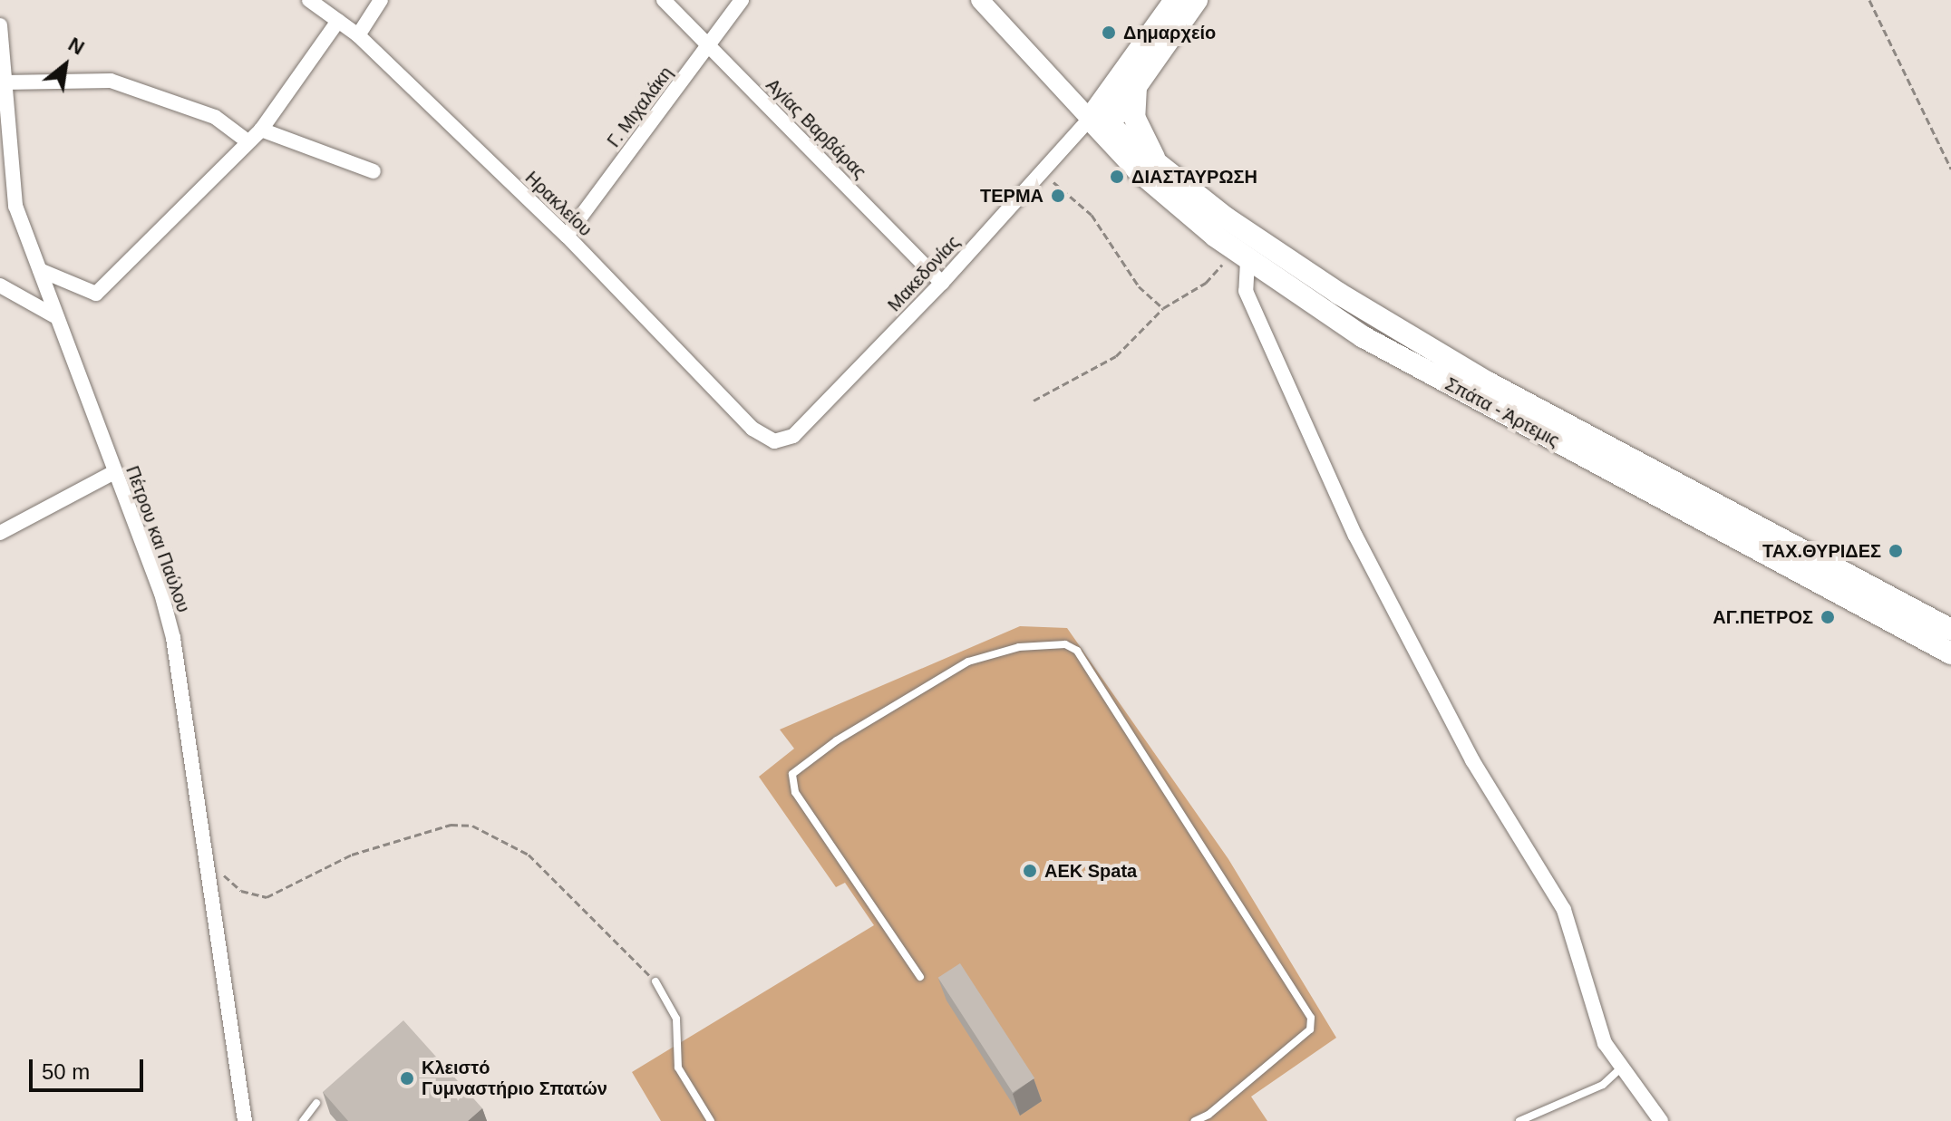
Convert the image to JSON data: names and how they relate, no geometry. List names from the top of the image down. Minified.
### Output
{"streets":{"main road":["Σπάτα - Άρτεμις"],"street":["Γ. Μιχαλάκη","Αγίας Βαρβάρας","Ηρακλείου","Μακεδονίας","Πέτρου και Παύλου"]},"crossings":[["Γ. Μιχαλάκη","Αγίας Βαρβάρας"],["Γ. Μιχαλάκη","Ηρακλείου"],["Αγίας Βαρβάρας","Μακεδονίας"],["Ηρακλείου","Μακεδονίας"],["Μακεδονίας","Σπάτα - Άρτεμις"]],"places":["Δημαρχείο","ΔΙΑΣΤΑΥΡΩΣΗ","ΤΕΡΜΑ","ΤΑΧ.ΘΥΡΙΔΕΣ","ΑΓ.ΠΕΤΡΟΣ","AEK Spata","Κλειστό Γυμναστήριο Σπατών"],"scale_bar":"50 m","north":"top right"}
